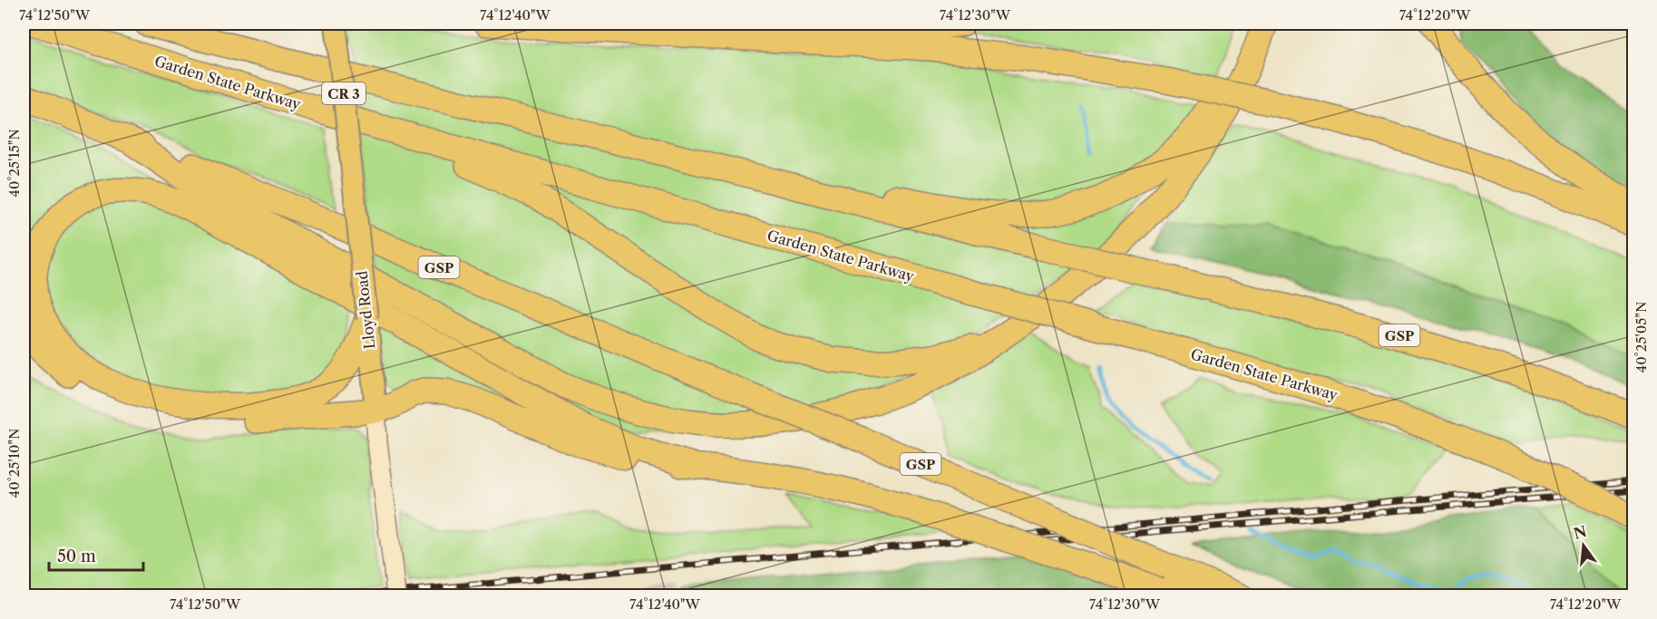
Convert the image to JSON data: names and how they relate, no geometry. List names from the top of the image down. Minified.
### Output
{"streets":{"highway":["Garden State Parkway","GSP"],"main road":["CR 3","Lloyd Road"]},"scale_bar":"50 m","north":"top","coordinates":["74°12'50\"W","74°12'40\"W","74°12'30\"W","74°12'20\"W","40°25'15\"N","40°25'05\"N","40°25'10\"N"]}
